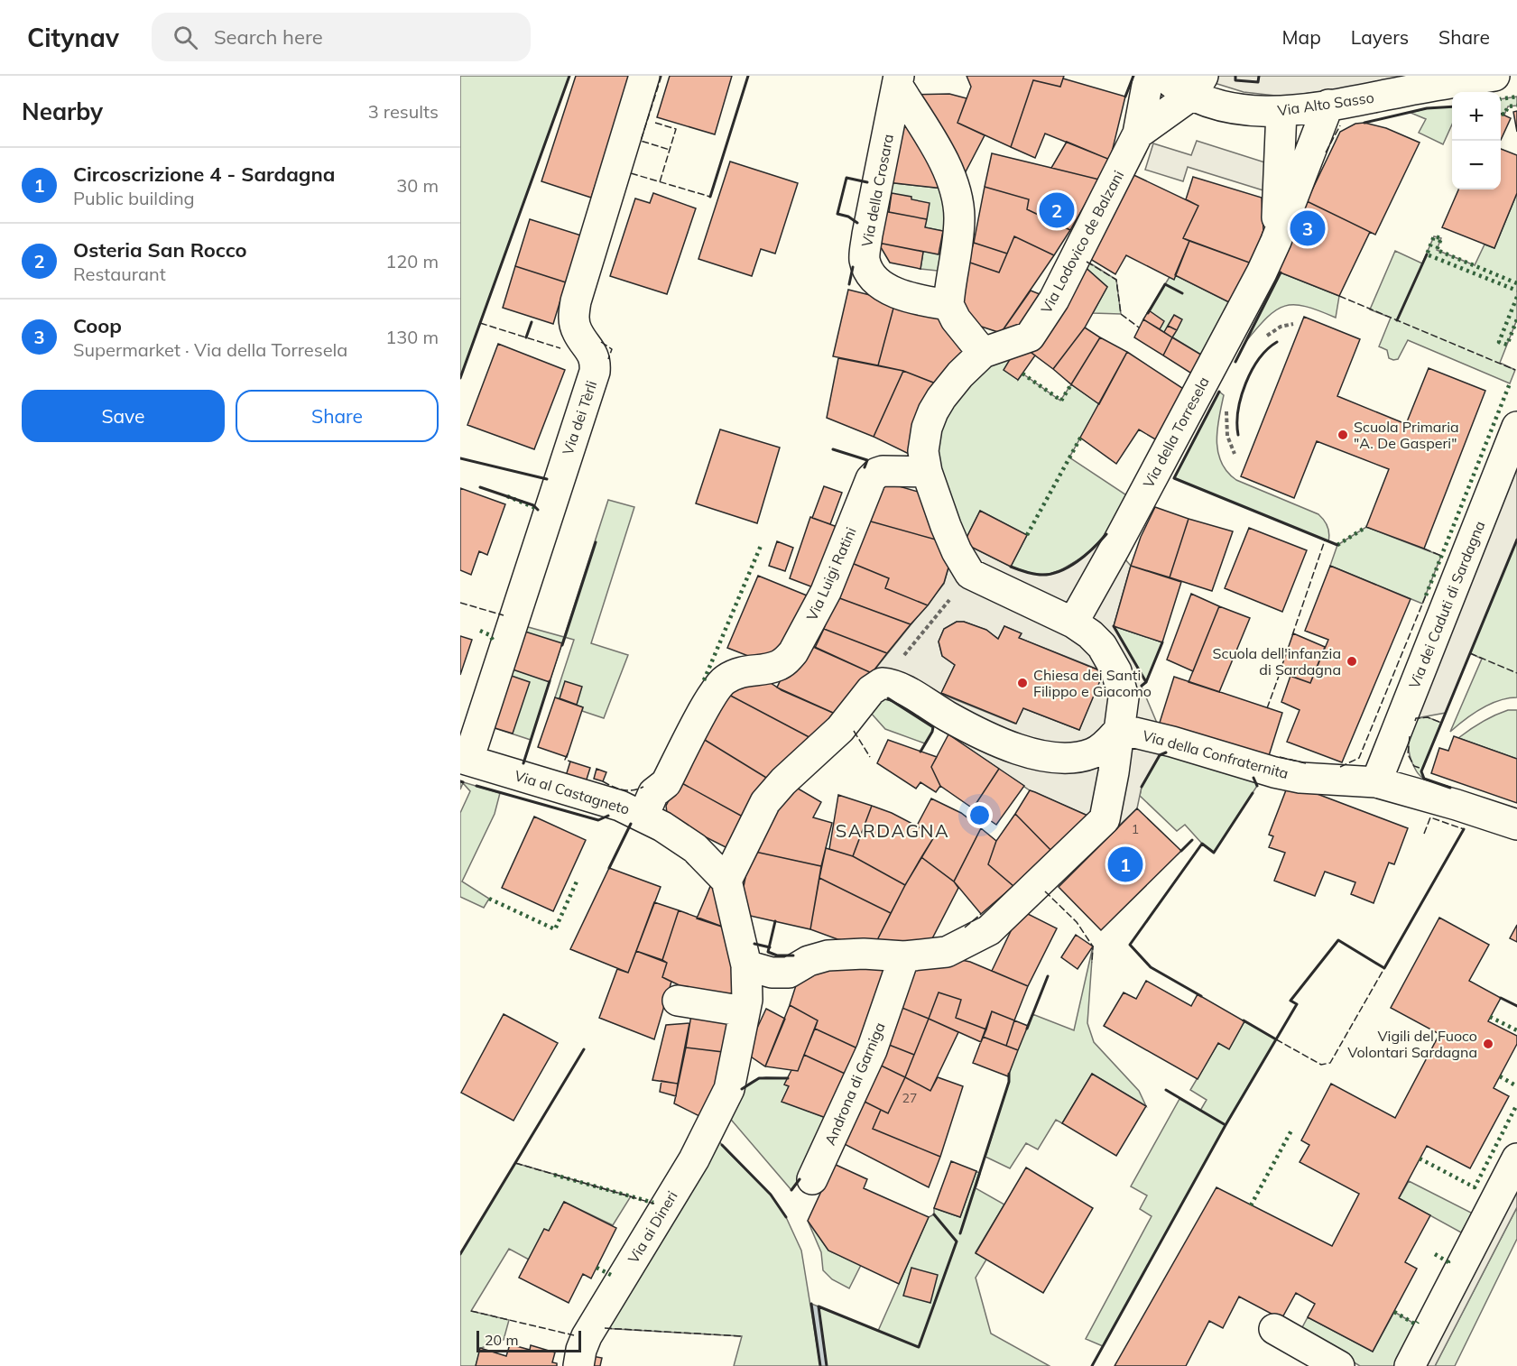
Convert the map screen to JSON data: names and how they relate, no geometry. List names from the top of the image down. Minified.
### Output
{"streets":{"street":["Via Alto Sasso","Via della Crosara","Via Lodovico de Balzani","Via dei Tèrli","Via della Torresela","Via Luigi Ratini","Via dei Caduti di Sardagna","Via della Confraternita","Via al Castagneto","Androna di Garniga","Via ai Dineri"]},"crossings":[["Via Alto Sasso","Via Lodovico de Balzani"],["Via Alto Sasso","Via della Torresela"],["Via Lodovico de Balzani","Via Luigi Ratini"],["Via dei Tèrli","Via al Castagneto"],["Via Luigi Ratini","Via al Castagneto"],["Via dei Caduti di Sardagna","Via della Confraternita"],["Via al Castagneto","Via ai Dineri"]],"districts":["SARDAGNA"],"places":["Scuola Primaria \"A. De Gasperi\"","Scuola dell'infanzia di Sardagna","Chiesa dei Santi Filippo e Giacomo","Vigili del Fuoco Volontari Sardagna"],"house_numbers":["1","27"],"scale_bar":"20 m","page":{"header":"Citynav","search":"Search here","nav":["Map","Layers","Share"],"heading":["Nearby","3 results"],"map_buttons":["+","−"],"list":[{"mark":"1","name":"Circoscrizione 4 - Sardagna","note":"Public building","value":"30 m"},{"mark":"2","name":"Osteria San Rocco","note":"Restaurant","value":"120 m"},{"mark":"3","name":"Coop","note":"Supermarket · Via della Torresela","value":"130 m"}],"pins":["2","3","1"],"buttons":["Save","Share"],"scale":"20 m"}}
